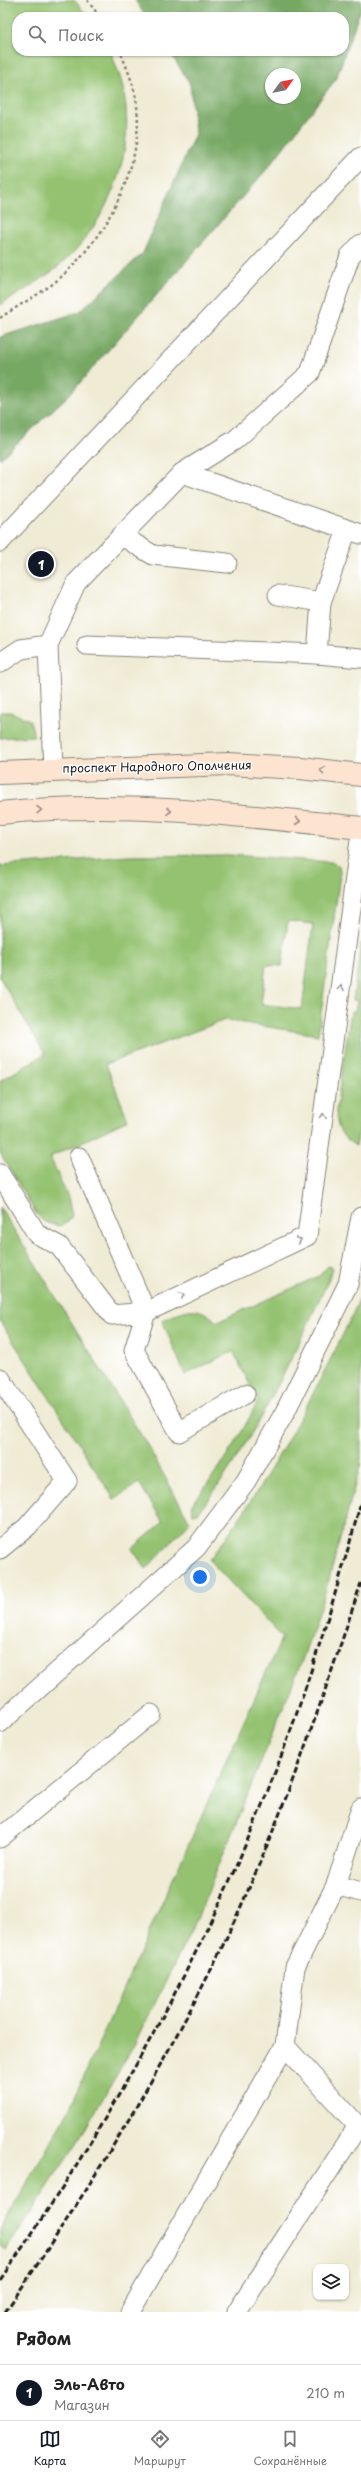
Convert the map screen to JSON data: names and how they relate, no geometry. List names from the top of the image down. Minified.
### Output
{"streets":{"main road":["проспект Народного Ополчения"]},"north":"top right","page":{"search":"Поиск","pins":"1","heading":"Рядом","list":[{"mark":"1","name":"Эль-Авто","note":"Магазин","value":"210 m"}],"nav":["Карта","Маршрут","Сохранённые"]}}
